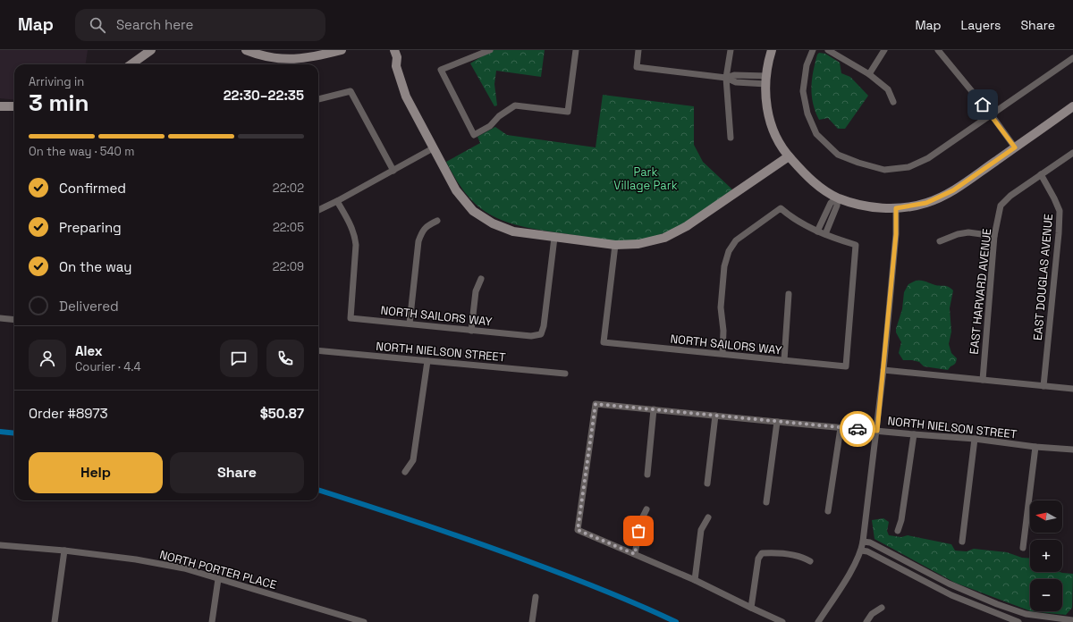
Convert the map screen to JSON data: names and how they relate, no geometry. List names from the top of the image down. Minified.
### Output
{"streets":{"street":["EAST DOUGLAS AVENUE","EAST HARVARD AVENUE","NORTH SAILORS WAY","NORTH NIELSON STREET","NORTH PORTER PLACE"]},"crossings":[["EAST DOUGLAS AVENUE","EAST HARVARD AVENUE"]],"parks":["Park Village Park"],"north":"left","page":{"header":"Map","search":"Search here","nav":["Map","Layers","Share"],"heading":["3 min","Arriving in","22:30–22:35"],"panel":["Alex","Courier · 4.4","Order #8973","$50.87"],"bar":"On the way · 540 m","list":[["Confirmed","22:02"],["Preparing","22:05"],["On the way","22:09"],"Delivered"],"buttons":["Help","Share"],"map_buttons":["+","−"]}}
